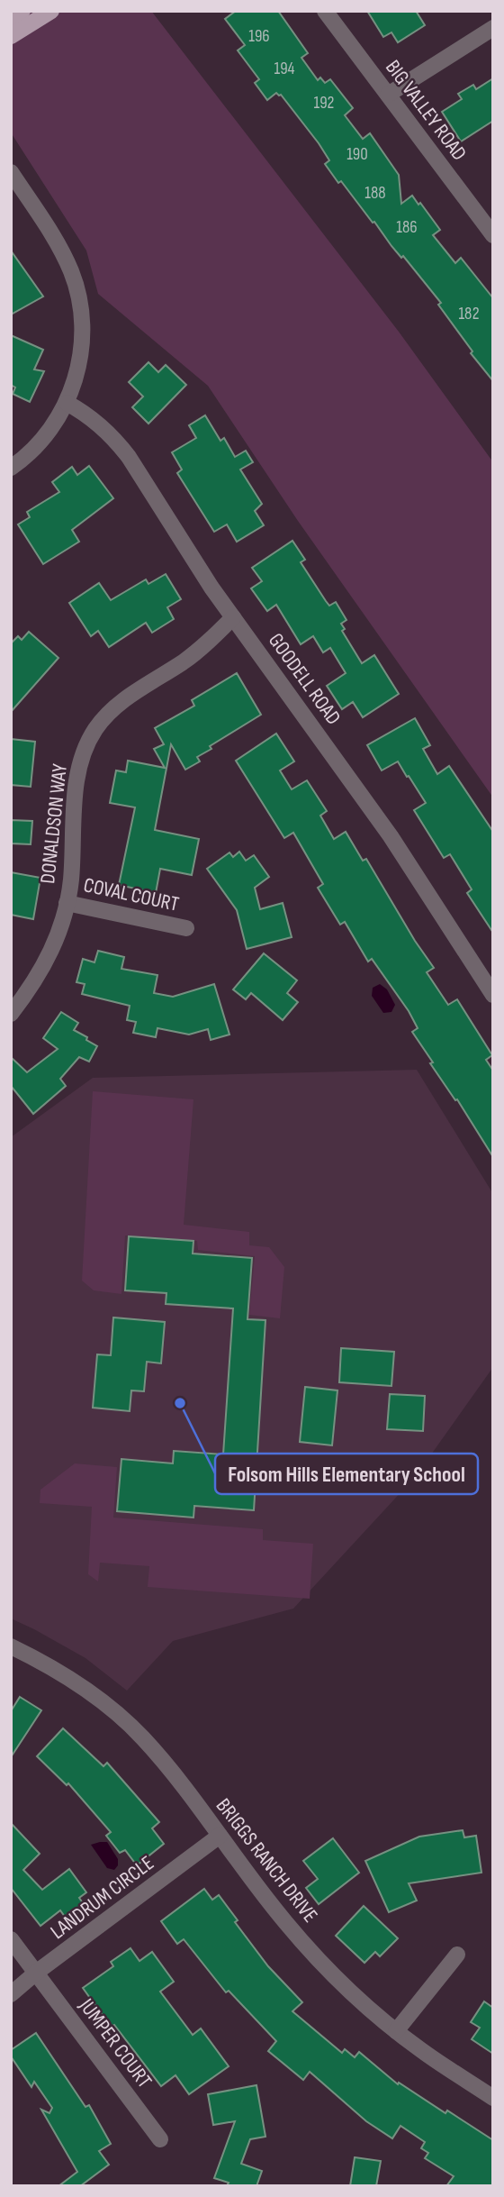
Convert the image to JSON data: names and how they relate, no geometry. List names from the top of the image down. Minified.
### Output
{"streets":{"street":["BIG VALLEY ROAD","GOODELL ROAD","DONALDSON WAY","COVAL COURT","BRIGGS RANCH DRIVE","LANDRUM CIRCLE","JUMPER COURT"]},"crossings":[["GOODELL ROAD","DONALDSON WAY"],["DONALDSON WAY","COVAL COURT"],["BRIGGS RANCH DRIVE","LANDRUM CIRCLE"],["LANDRUM CIRCLE","JUMPER COURT"]],"places":["Folsom Hills Elementary School"],"house_numbers":["196","194","192","190","188","186","182"]}
